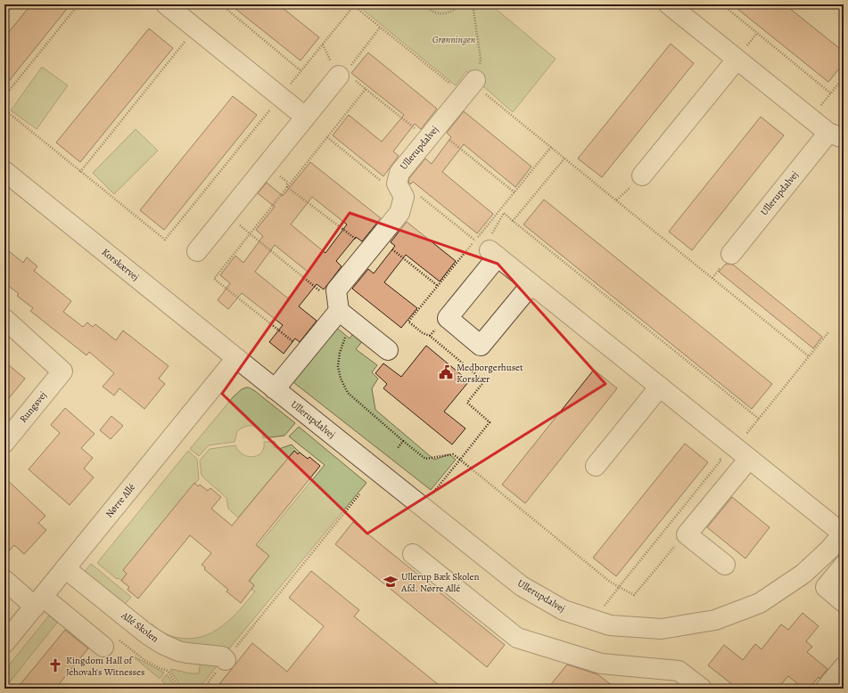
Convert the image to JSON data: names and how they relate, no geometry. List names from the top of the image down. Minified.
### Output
{"streets":{"street":["Ullerupdalvej","Korskærvej","Rungsvej","Nørre Allé","Allé Skolen"]},"crossings":[["Ullerupdalvej","Korskærvej"],["Ullerupdalvej","Nørre Allé"],["Korskærvej","Nørre Allé"],["Nørre Allé","Allé Skolen"]],"parks":["Grønningen"],"places":{"public building":["Medborgerhuset Korskær"],"school or university":["Ullerup Bæk Skolen Afd. Nørre Allé"],"church":["Kingdom Hall of Jehovah's Witnesses"]}}
